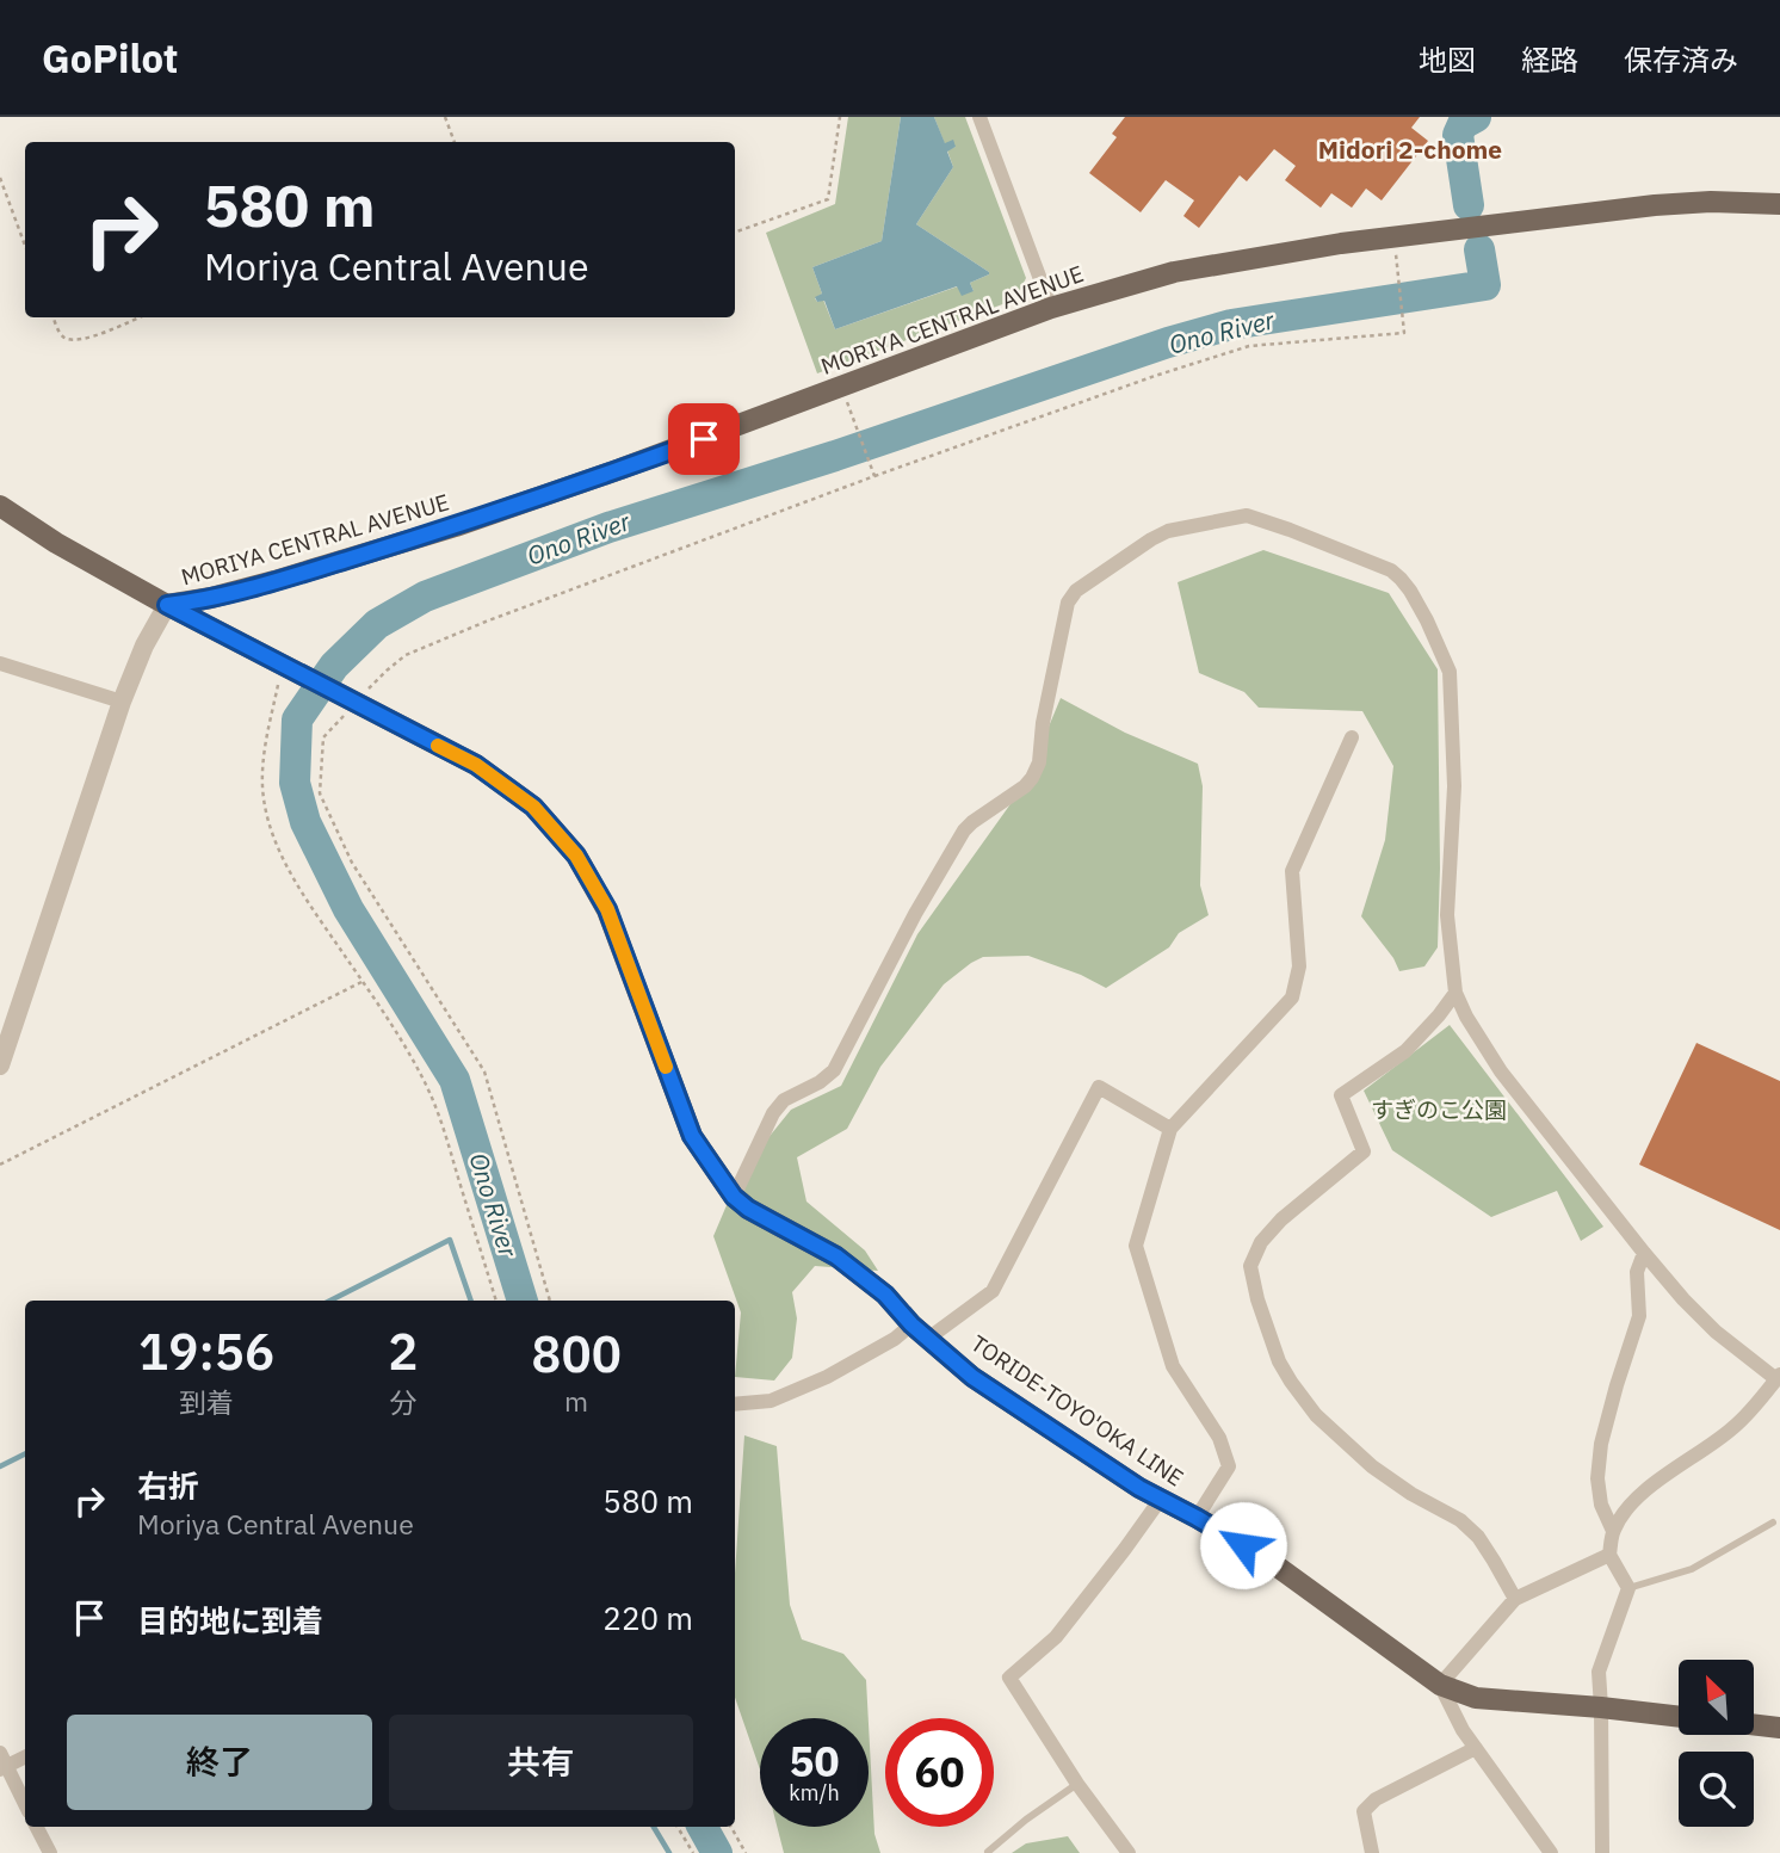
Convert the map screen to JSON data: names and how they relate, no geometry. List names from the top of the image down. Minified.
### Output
{"streets":{"main road":["MORIYA CENTRAL AVENUE","TORIDE-TOYO'OKA LINE"]},"crossings":[["MORIYA CENTRAL AVENUE","TORIDE-TOYO'OKA LINE"]],"districts":["Midori 2-chome"],"water":["Ono River"],"parks":["すぎのこ公園"],"north":"top left","page":{"header":"GoPilot","nav":["地図","経路","保存済み"],"turn":["580 m","Moriya Central Avenue"],"eta":["19:56","到着","2","分","800","m"],"list":[{"name":"右折","note":"Moriya Central Avenue","value":"580 m"},{"name":"目的地に到着","value":"220 m"}],"buttons":["終了","共有"],"speed":"50 km/h","limit":"60"}}
